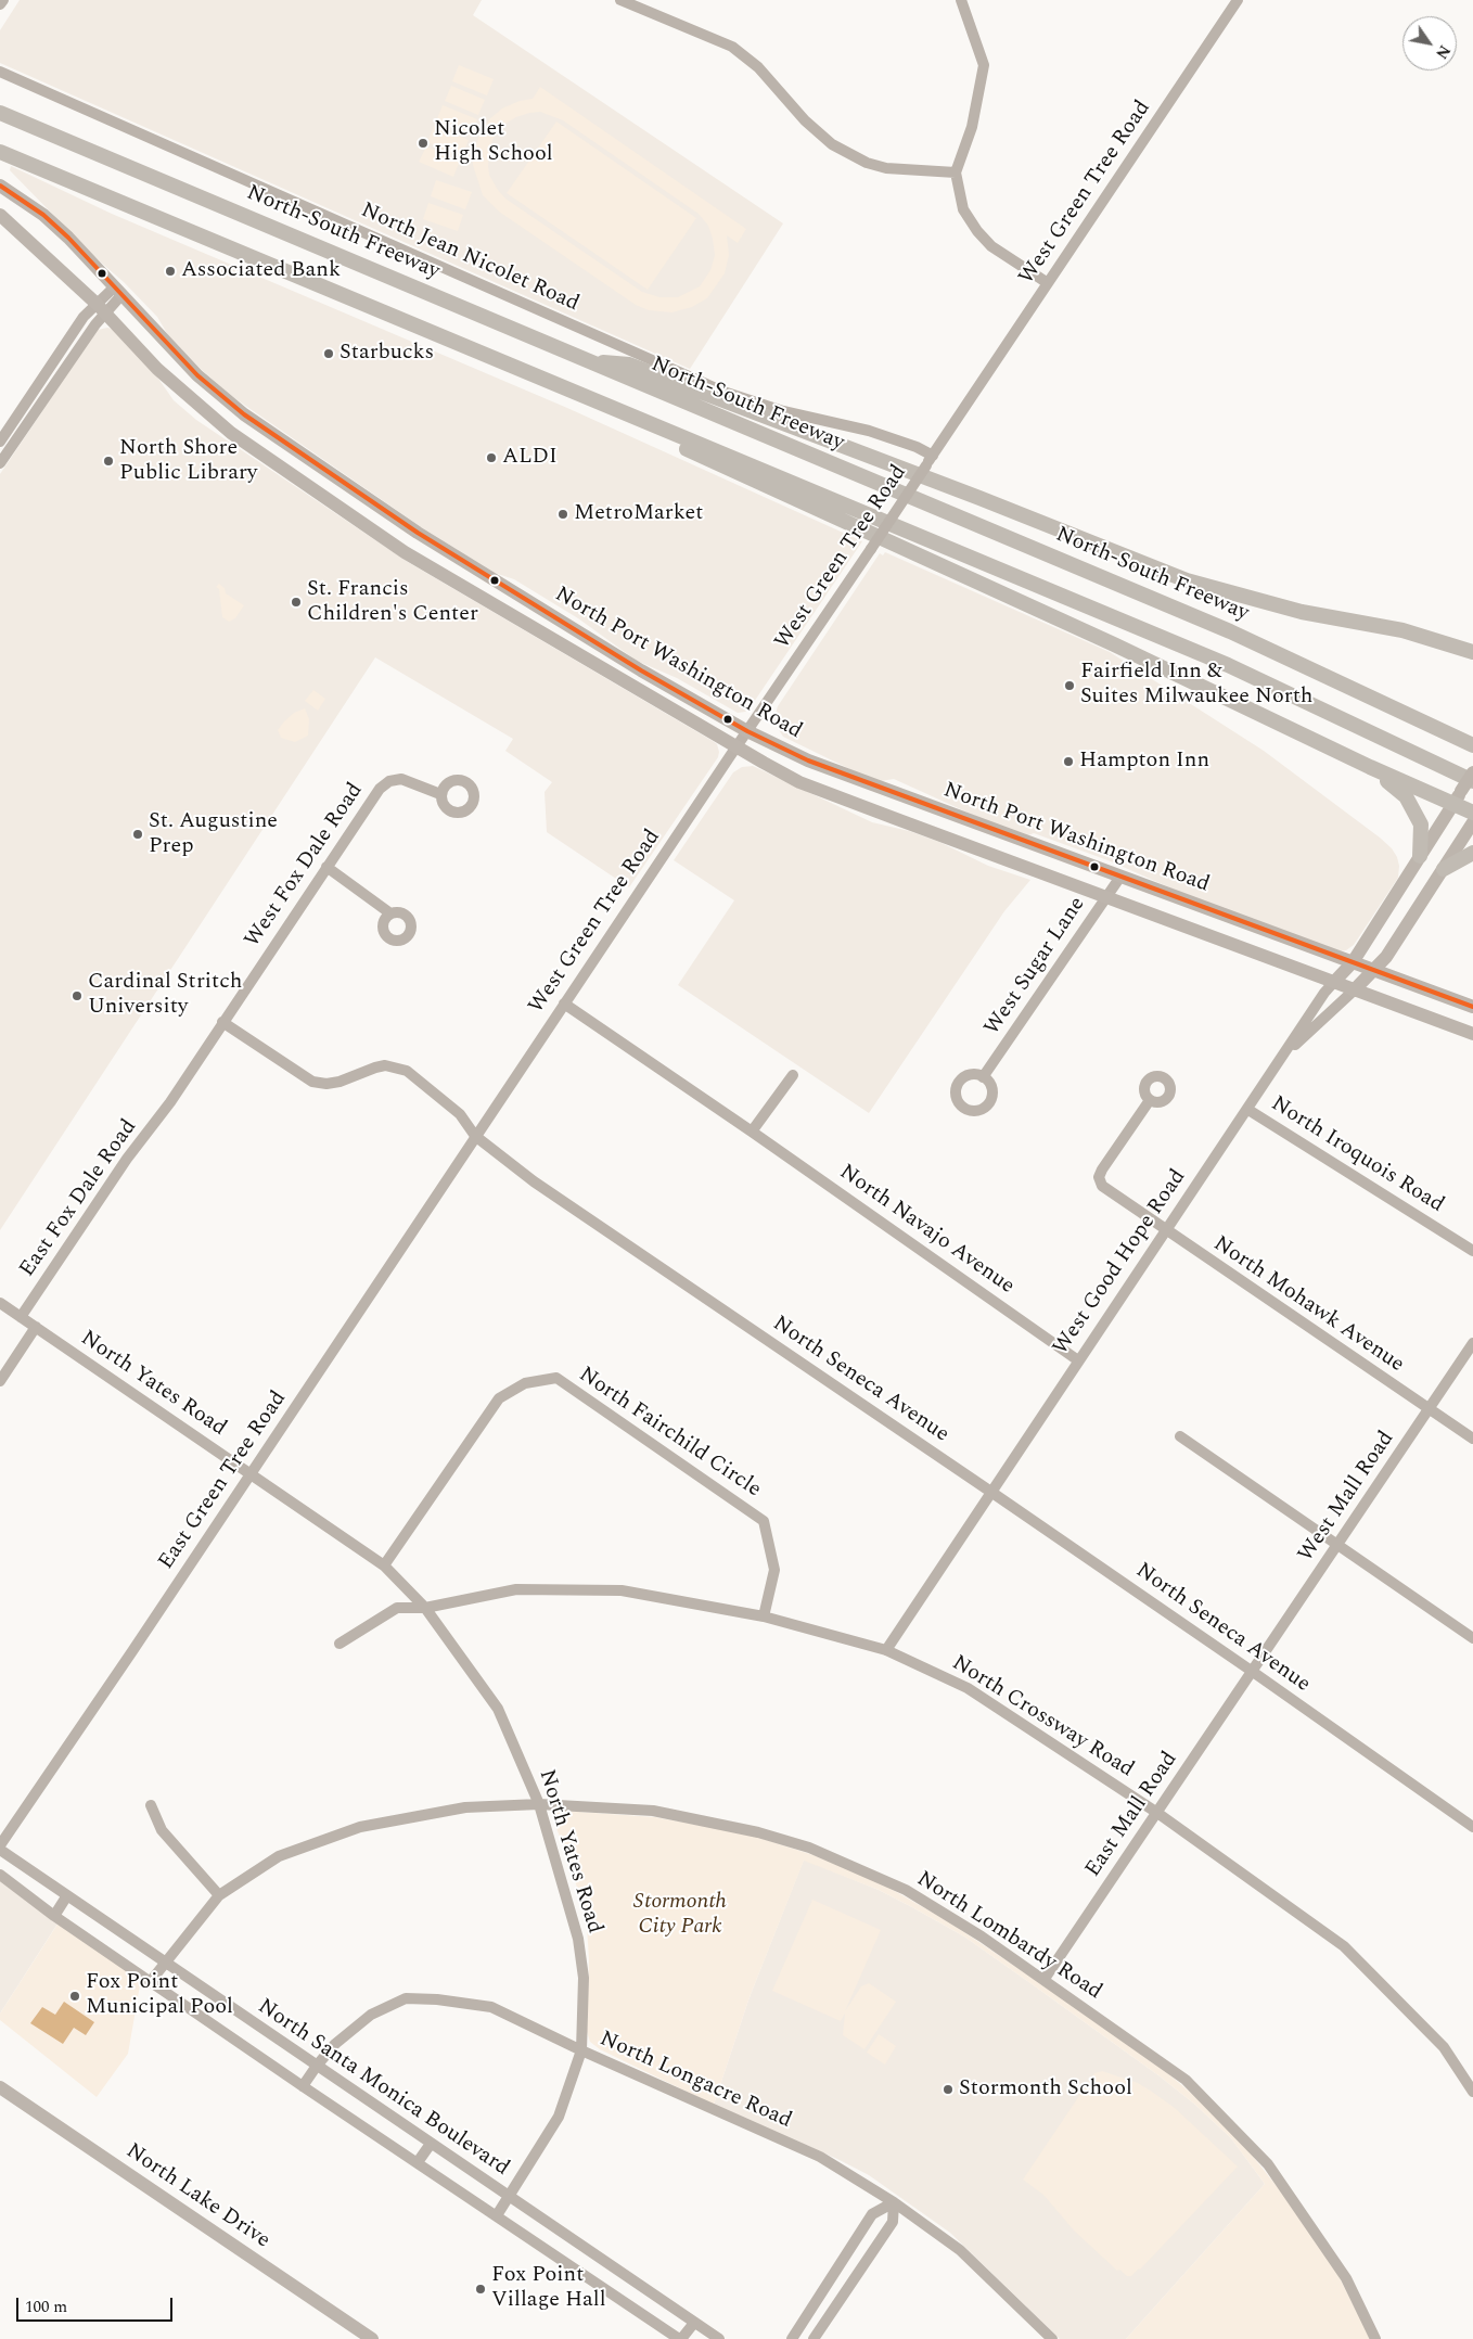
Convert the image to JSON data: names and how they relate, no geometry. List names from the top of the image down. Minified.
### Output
{"streets":{"highway":["North-South Freeway"],"main road":["North Port Washington Road","West Good Hope Road","North Lake Drive"],"street":["West Green Tree Road","North Jean Nicolet Road","West Fox Dale Road","West Sugar Lane","North Iroquois Road","East Fox Dale Road","North Navajo Avenue","North Mohawk Avenue","North Seneca Avenue","North Yates Road","North Fairchild Circle","East Green Tree Road","West Mall Road","North Crossway Road","East Mall Road","North Lombardy Road","North Longacre Road","North Santa Monica Boulevard"]},"crossings":[["West Green Tree Road","North Jean Nicolet Road"],["West Green Tree Road","North Port Washington Road"],["West Green Tree Road","North Navajo Avenue"],["West Green Tree Road","North Seneca Avenue"],["West Green Tree Road","East Green Tree Road"],["North Port Washington Road","West Sugar Lane"],["North Port Washington Road","West Good Hope Road"],["West Fox Dale Road","East Fox Dale Road"],["West Fox Dale Road","North Seneca Avenue"],["North Iroquois Road","West Good Hope Road"],["East Fox Dale Road","North Yates Road"],["North Navajo Avenue","West Good Hope Road"],["West Good Hope Road","North Mohawk Avenue"],["West Good Hope Road","North Seneca Avenue"],["West Good Hope Road","North Crossway Road"],["North Mohawk Avenue","West Mall Road"],["North Seneca Avenue","East Green Tree Road"],["North Seneca Avenue","West Mall Road"],["North Seneca Avenue","East Mall Road"],["North Yates Road","North Fairchild Circle"],["North Yates Road","East Green Tree Road"],["North Yates Road","North Crossway Road"],["North Yates Road","North Lombardy Road"],["North Yates Road","North Longacre Road"],["North Yates Road","North Santa Monica Boulevard"],["North Fairchild Circle","North Crossway Road"],["West Mall Road","East Mall Road"],["North Crossway Road","East Mall Road"],["East Mall Road","North Lombardy Road"],["North Lombardy Road","North Santa Monica Boulevard"],["North Longacre Road","North Santa Monica Boulevard"]],"parks":["Stormonth City Park"],"places":["Nicolet High School","Associated Bank","Starbucks","ALDI","North Shore Public Library","MetroMarket","St. Francis Children's Center","Fairfield Inn & Suites Milwaukee North","Hampton Inn","St. Augustine Prep","Cardinal Stritch University","Fox Point Municipal Pool","Stormonth School","Fox Point Village Hall"],"scale_bar":"100 m","north":"bottom right"}
